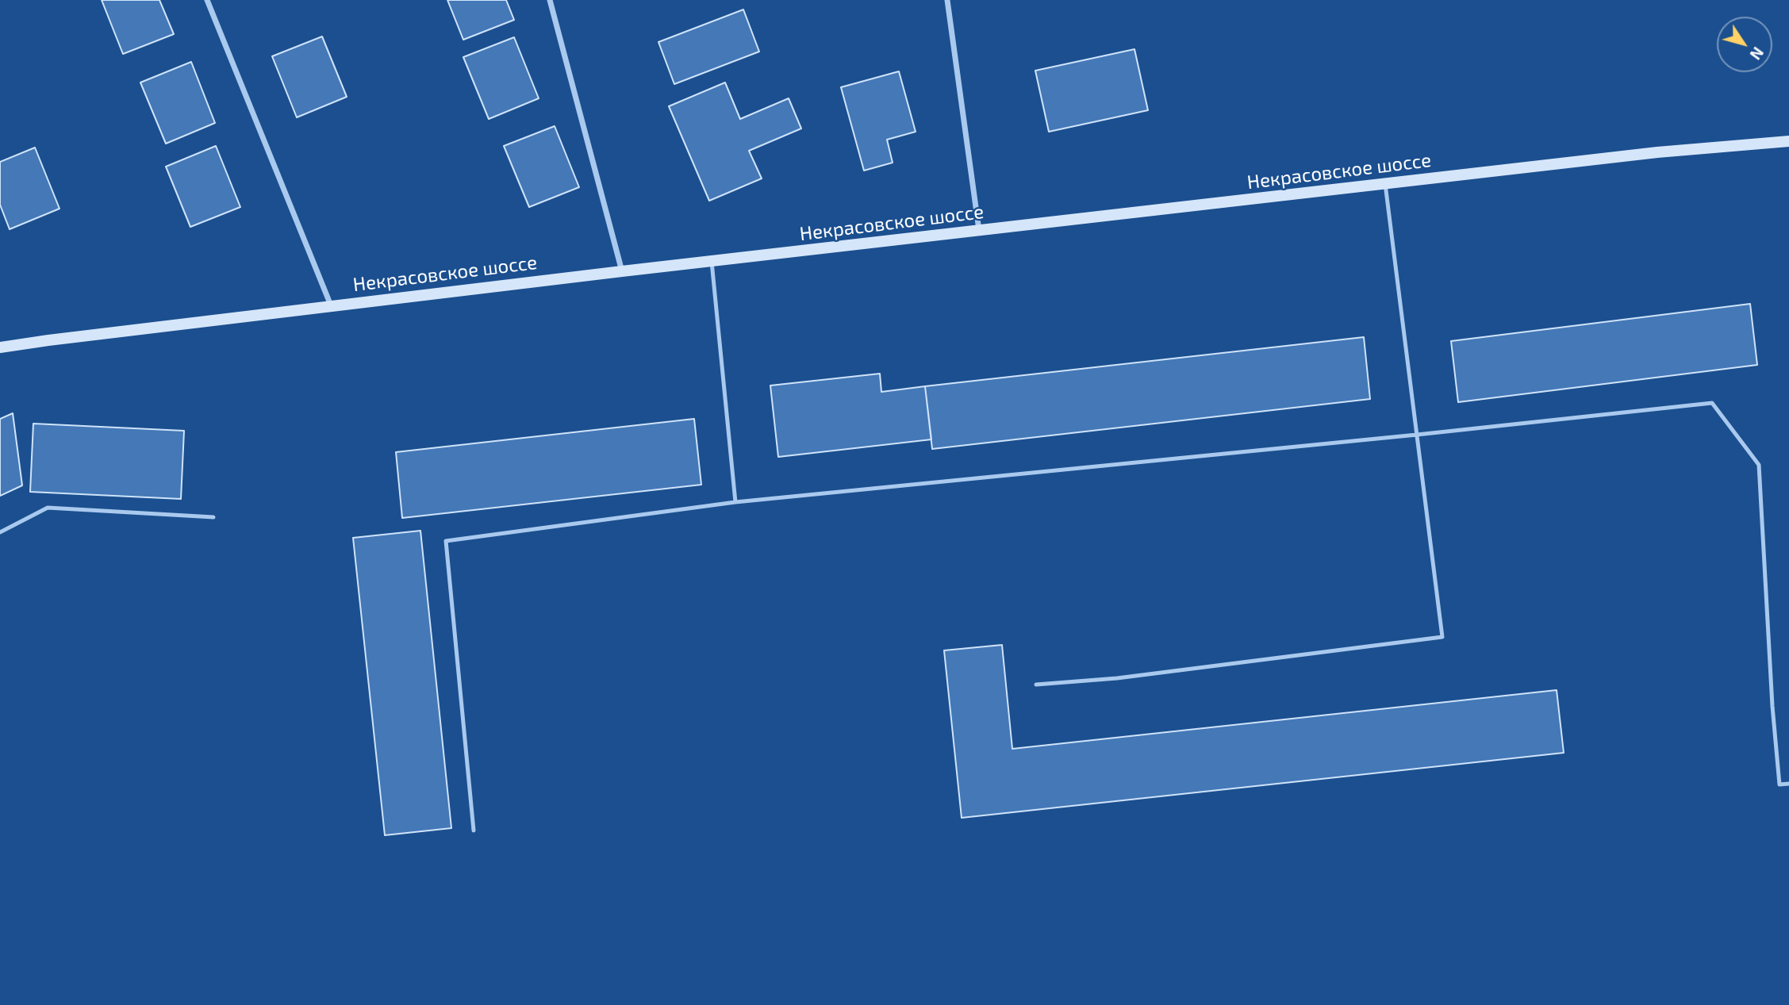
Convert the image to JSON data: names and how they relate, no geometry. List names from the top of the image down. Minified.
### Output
{"streets":{"main road":["Некрасовское шоссе"]},"north":"bottom right"}
